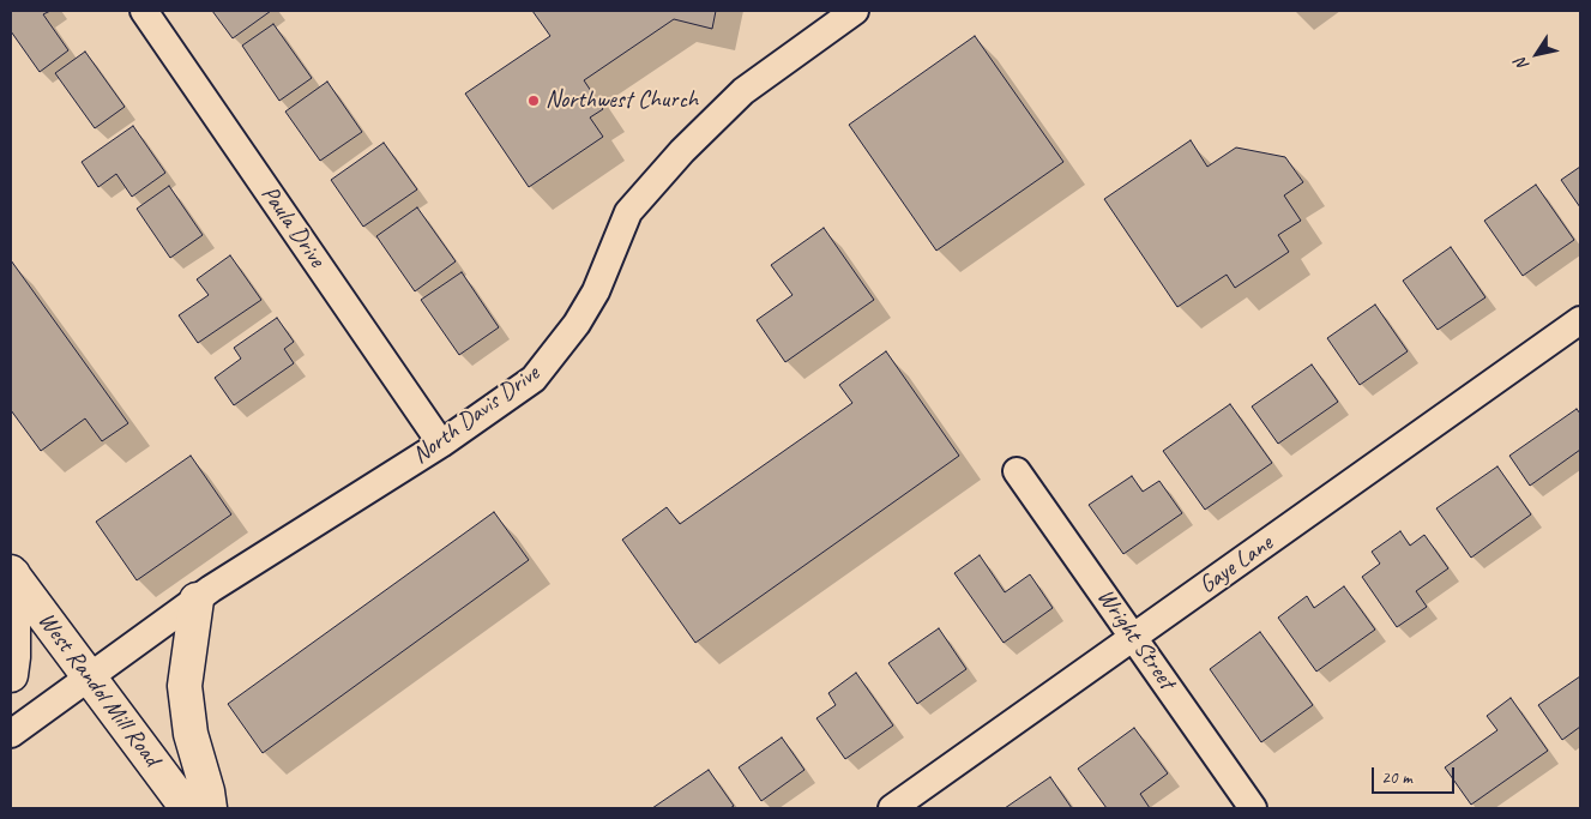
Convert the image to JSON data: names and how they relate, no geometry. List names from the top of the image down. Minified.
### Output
{"streets":{"main road":["West Randol Mill Road"],"street":["Paula Drive","North Davis Drive","Gaye Lane","Wright Street"]},"crossings":[["Paula Drive","North Davis Drive"],["North Davis Drive","West Randol Mill Road"],["Gaye Lane","Wright Street"]],"places":["Northwest Church"],"scale_bar":"20 m","north":"bottom left"}
